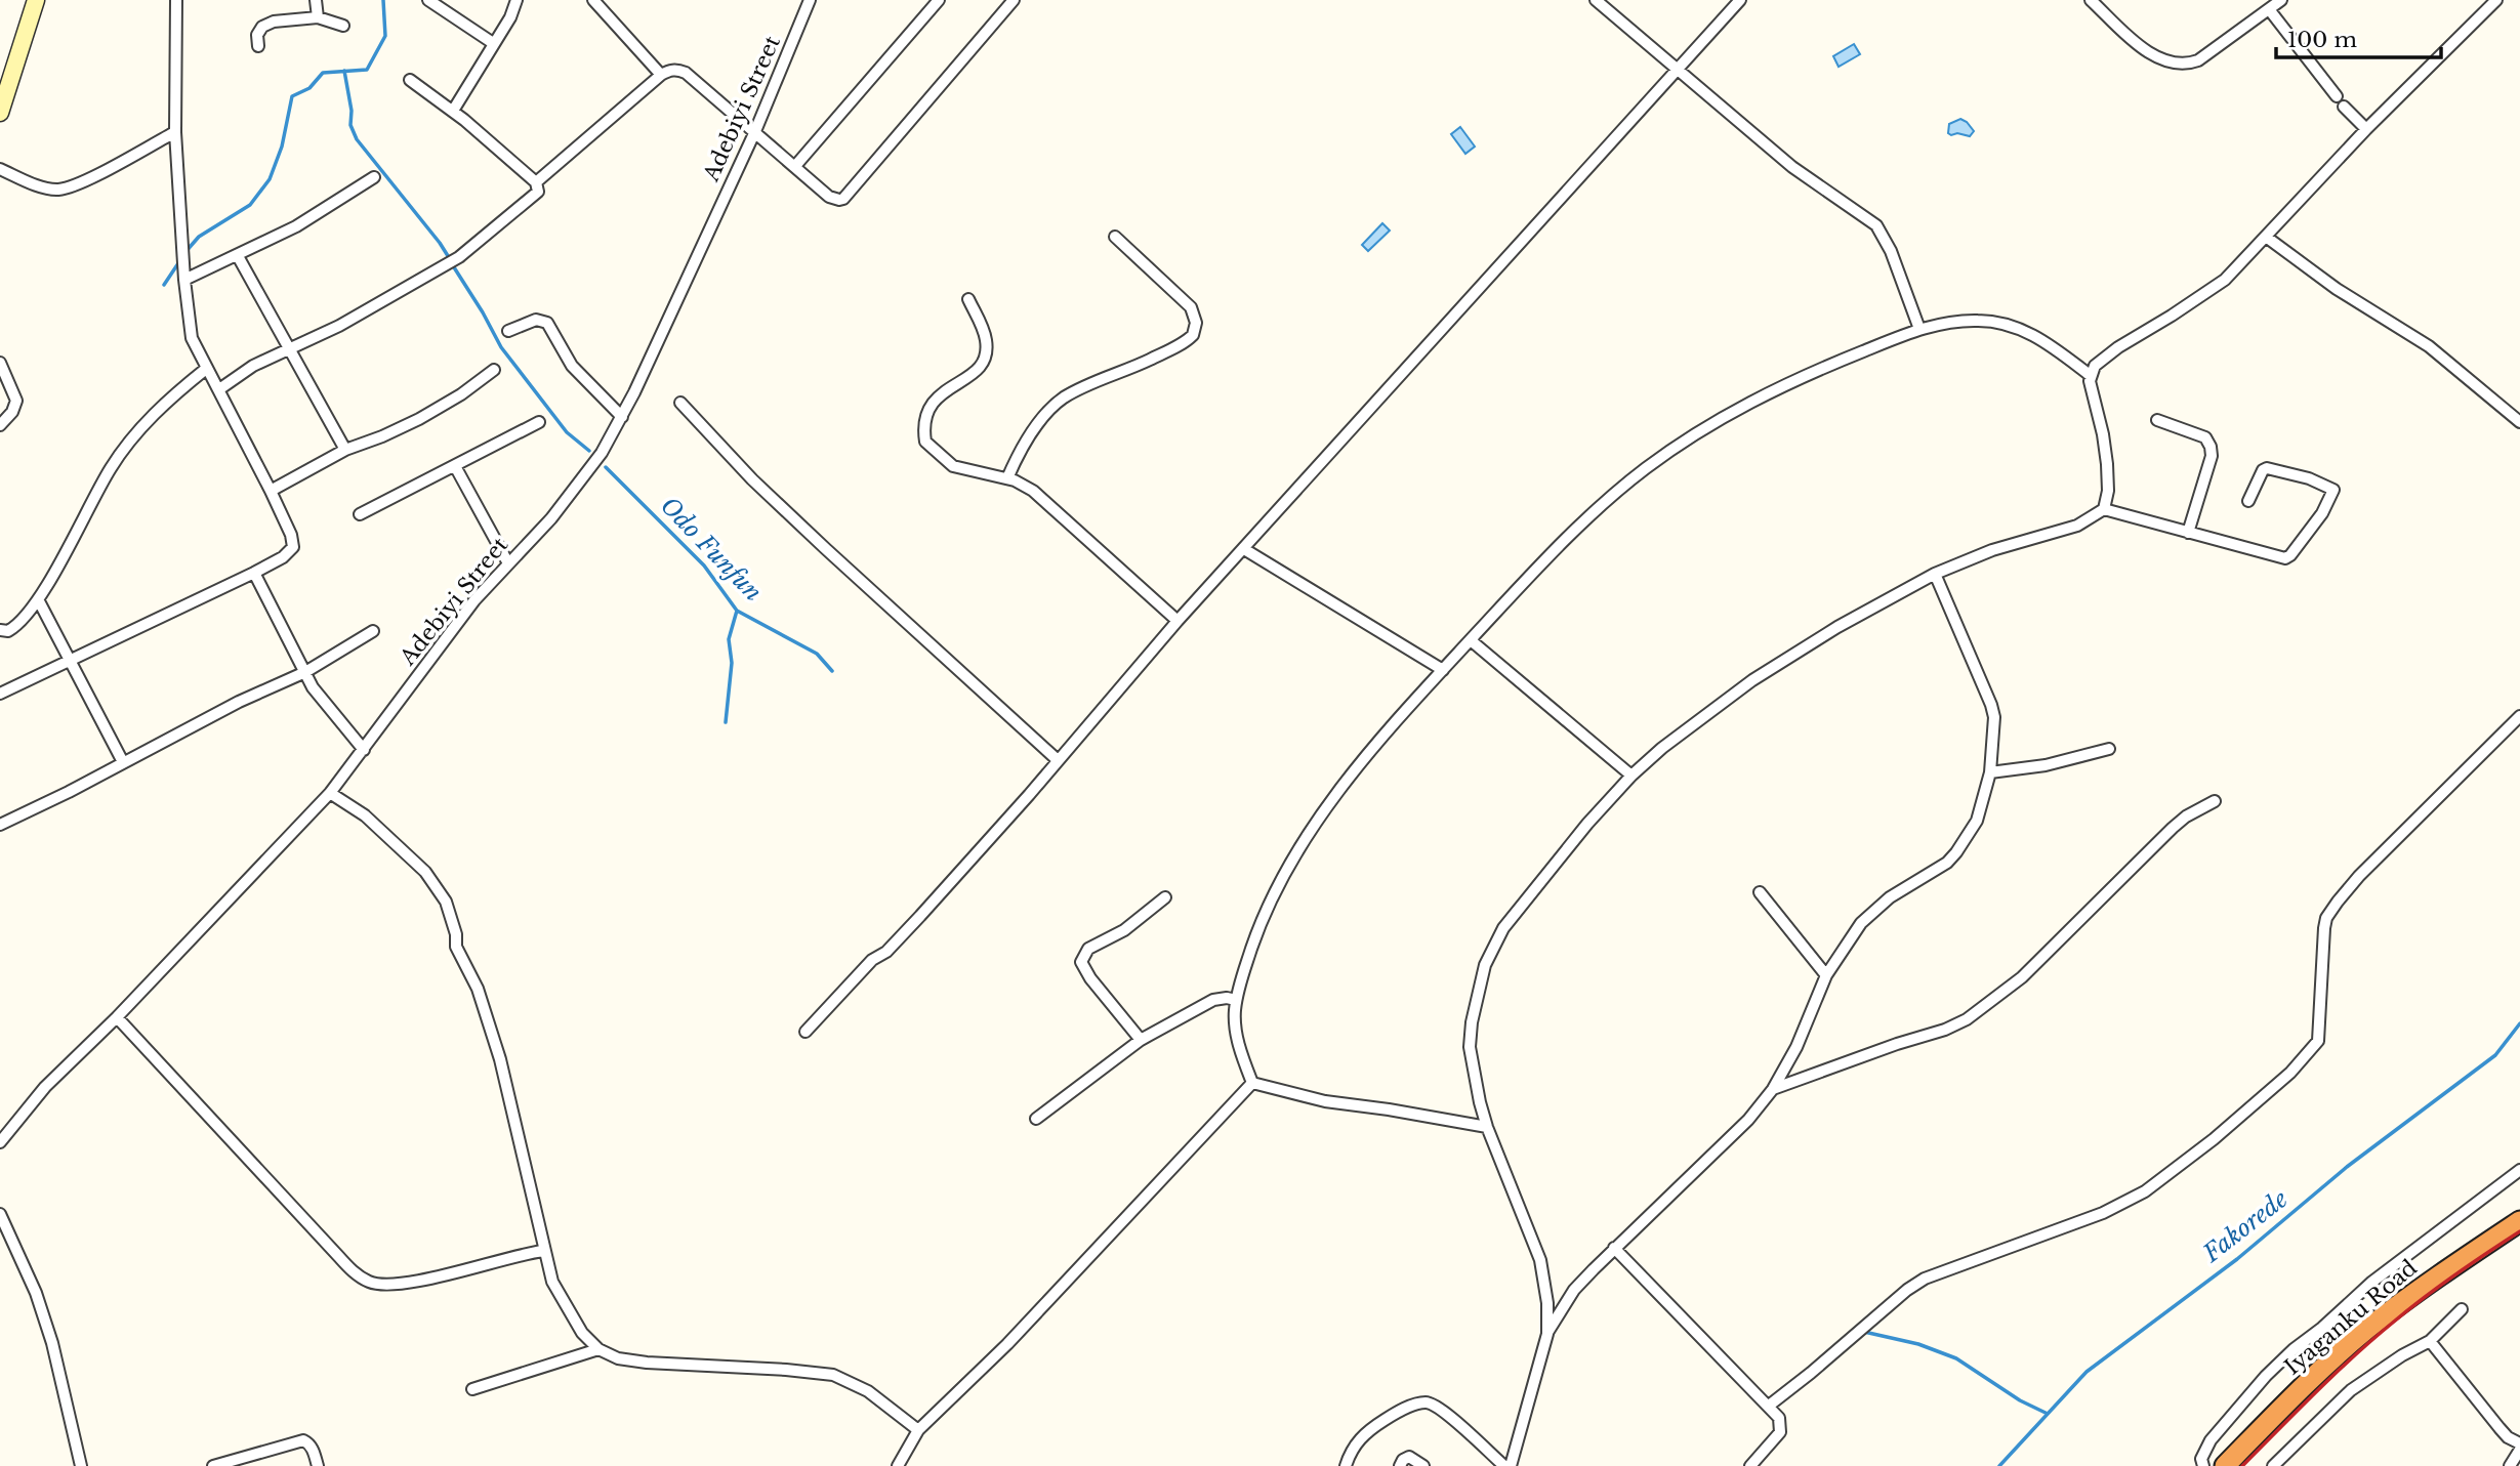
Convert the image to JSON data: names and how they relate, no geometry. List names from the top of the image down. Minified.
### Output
{"streets":{"highway":["Iyaganku Road"],"street":["Adebiyi Street"]},"water":["Odo Funfun","Fakorede"],"scale_bar":"100 m"}
